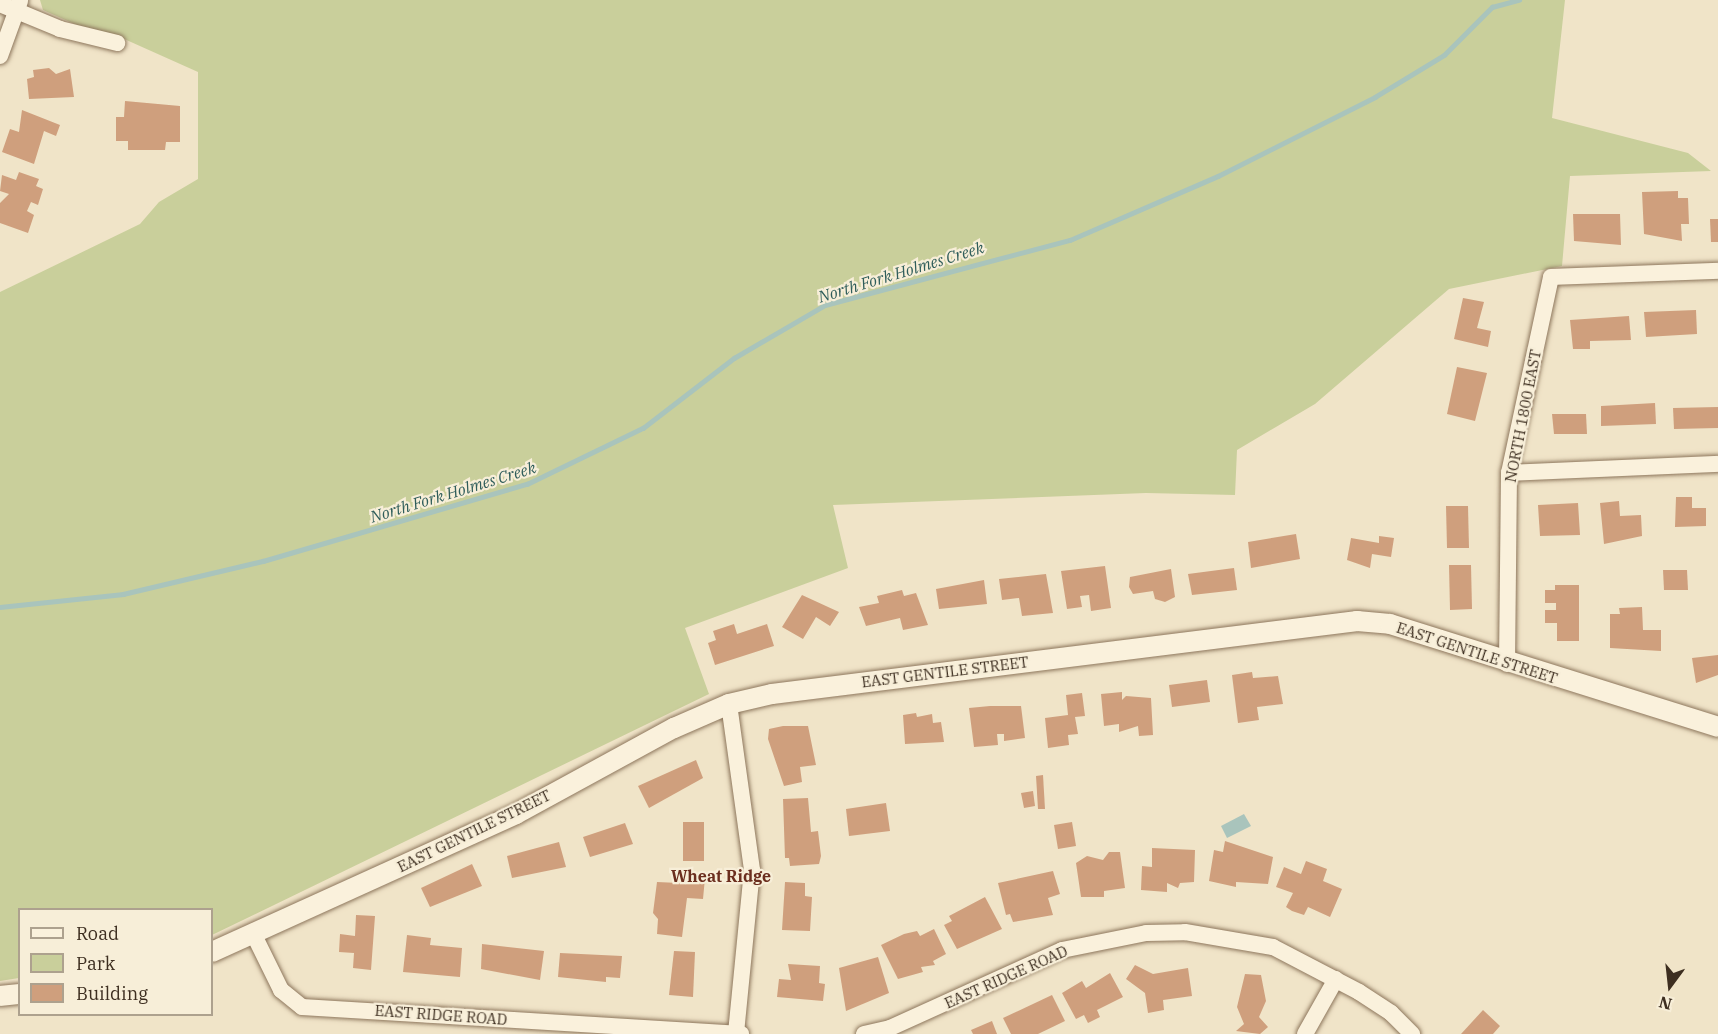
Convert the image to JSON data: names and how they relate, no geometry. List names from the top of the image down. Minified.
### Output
{"streets":{"street":["NORTH 1800 EAST","EAST GENTILE STREET","EAST RIDGE ROAD"]},"crossings":[["NORTH 1800 EAST","EAST GENTILE STREET"],["EAST GENTILE STREET","EAST RIDGE ROAD"]],"districts":["Wheat Ridge"],"water":["North Fork Holmes Creek"],"legend":["Road","Park","Building"],"north":"bottom"}
